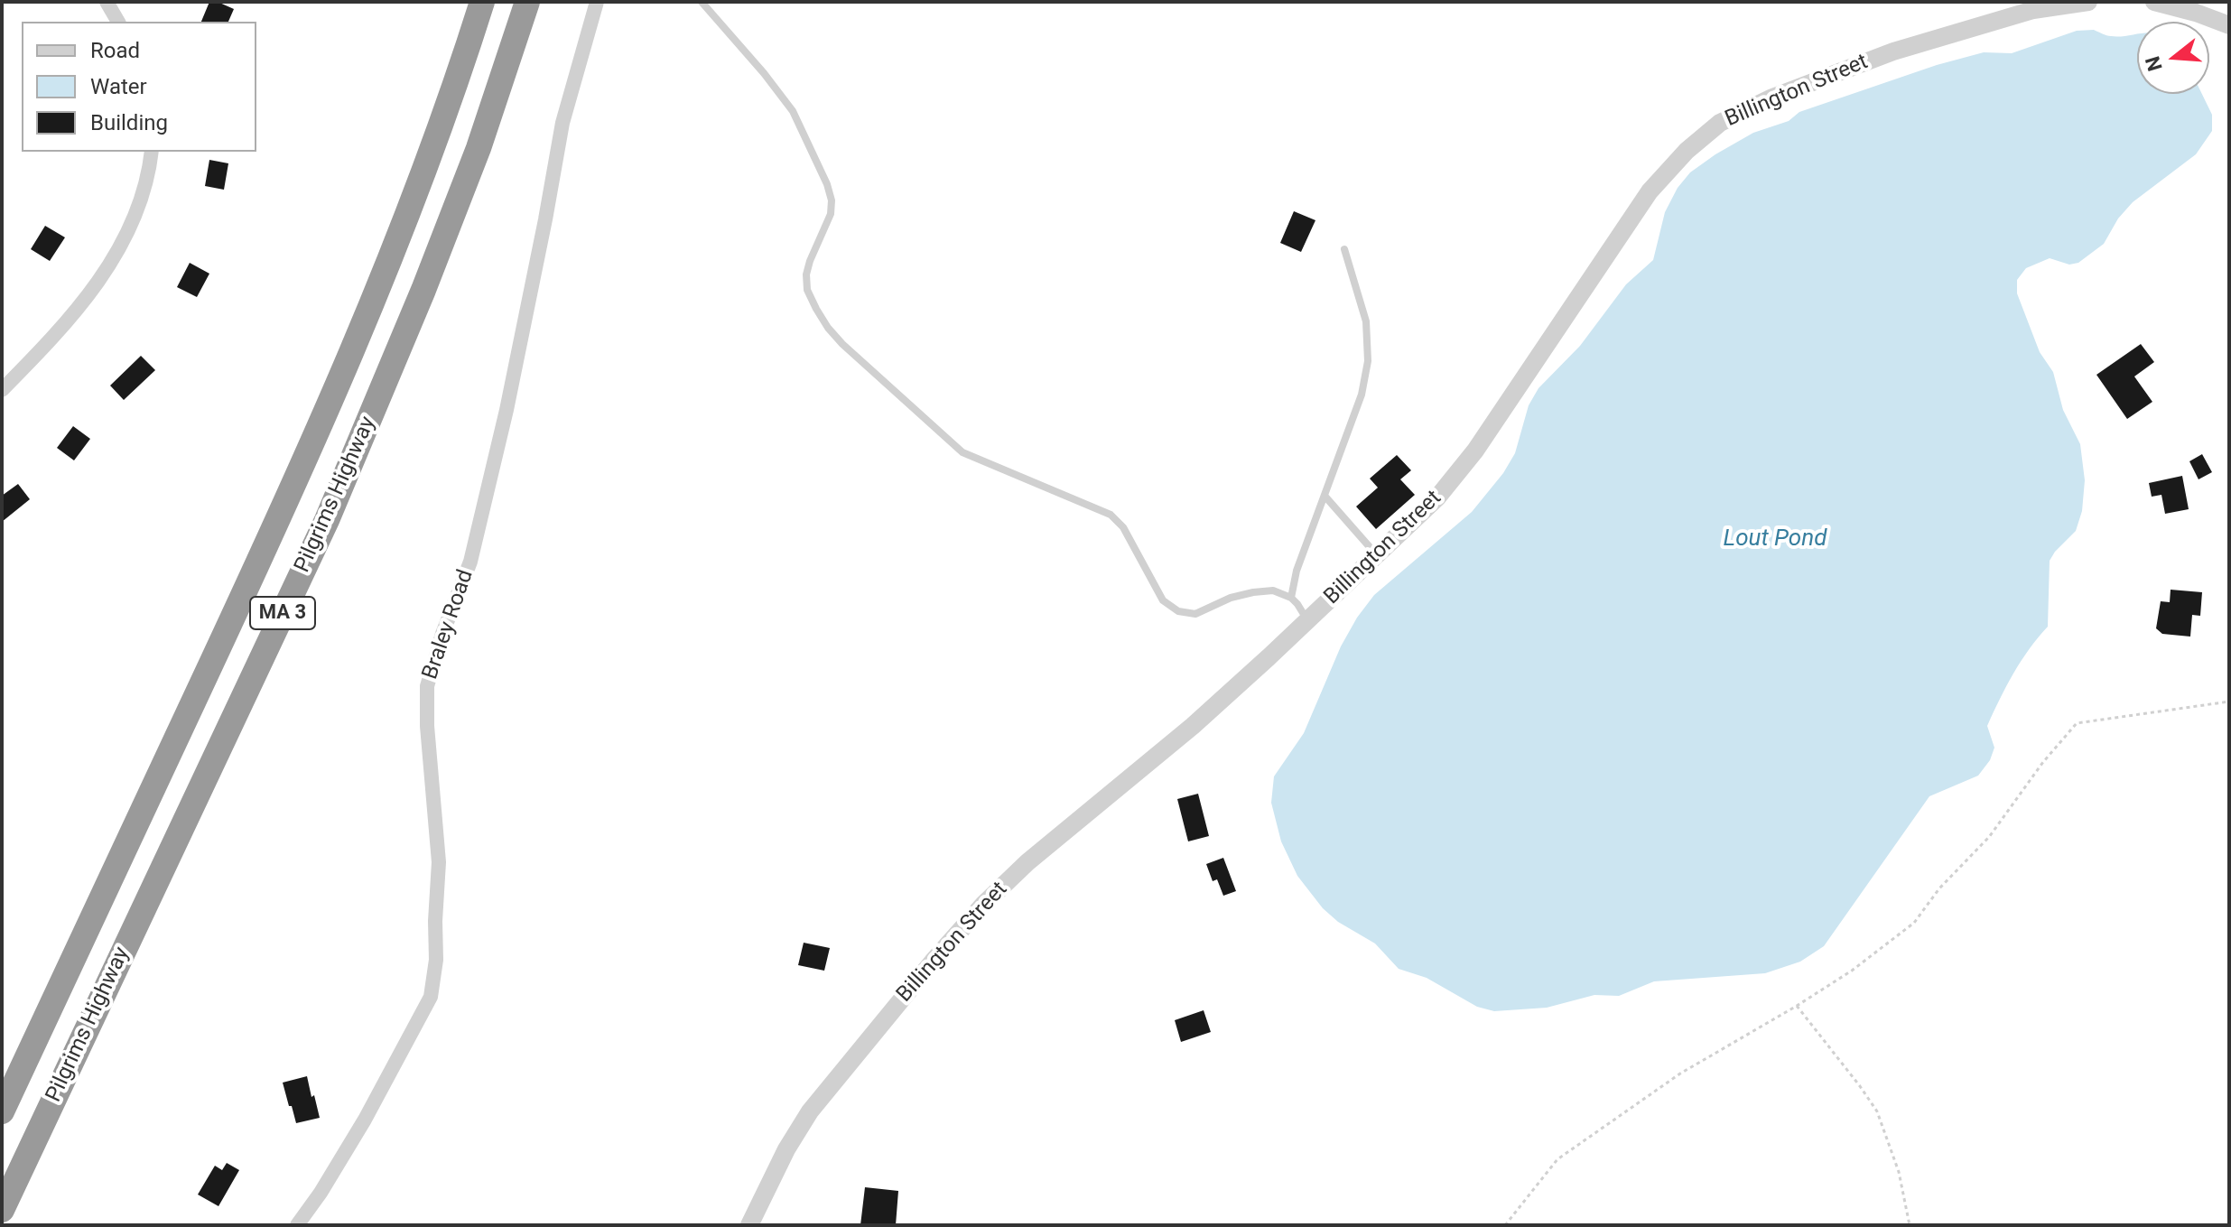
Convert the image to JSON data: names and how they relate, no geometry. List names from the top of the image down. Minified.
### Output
{"streets":{"highway":["Pilgrims Highway","MA 3"],"street":["Billington Street","Braley Road"]},"water":["Lout Pond"],"legend":["Road","Water","Building"],"north":"left"}
